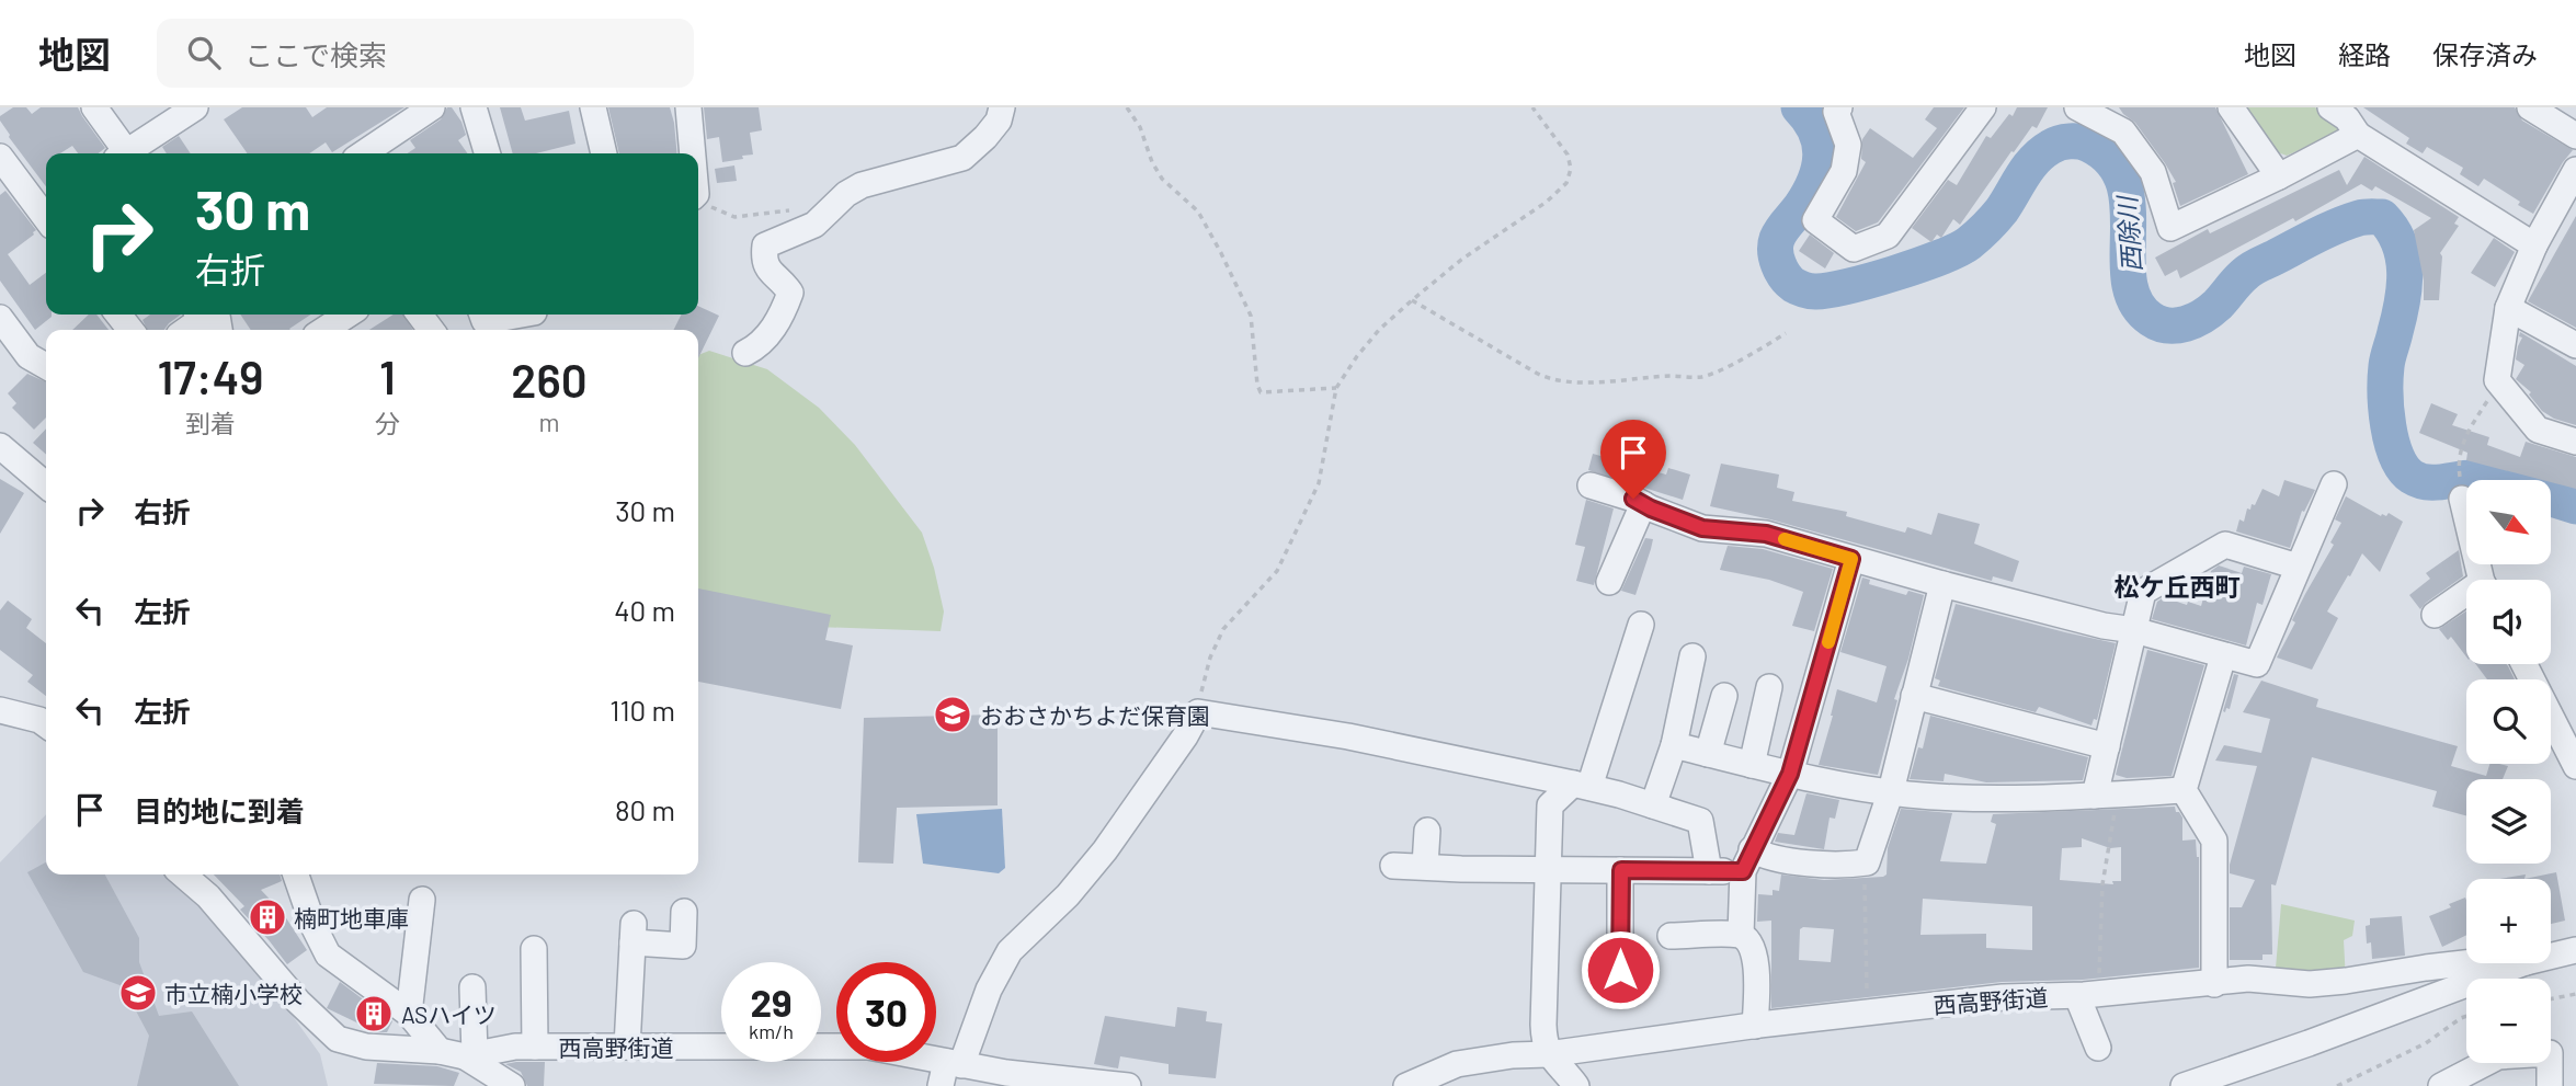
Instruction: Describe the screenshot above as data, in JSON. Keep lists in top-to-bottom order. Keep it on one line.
{"streets":{"street":["西高野街道"]},"districts":["松ケ丘西町"],"water":["西除川"],"places":{"school or university":["おおさかちよだ保育園","市立楠小学校"],"building":["楠町地車庫","ASハイツ"]},"north":"bottom right","page":{"header":"地図","search":"ここで検索","nav":["地図","経路","保存済み"],"turn":["30 m","右折"],"eta":["17:49","到着","1","分","260","m"],"list":[{"name":"右折","value":"30 m"},{"name":"左折","value":"40 m"},{"name":"左折","value":"110 m"},{"name":"目的地に到着","value":"80 m"}],"map_buttons":["+","−"],"speed":"29 km/h","limit":"30"}}
